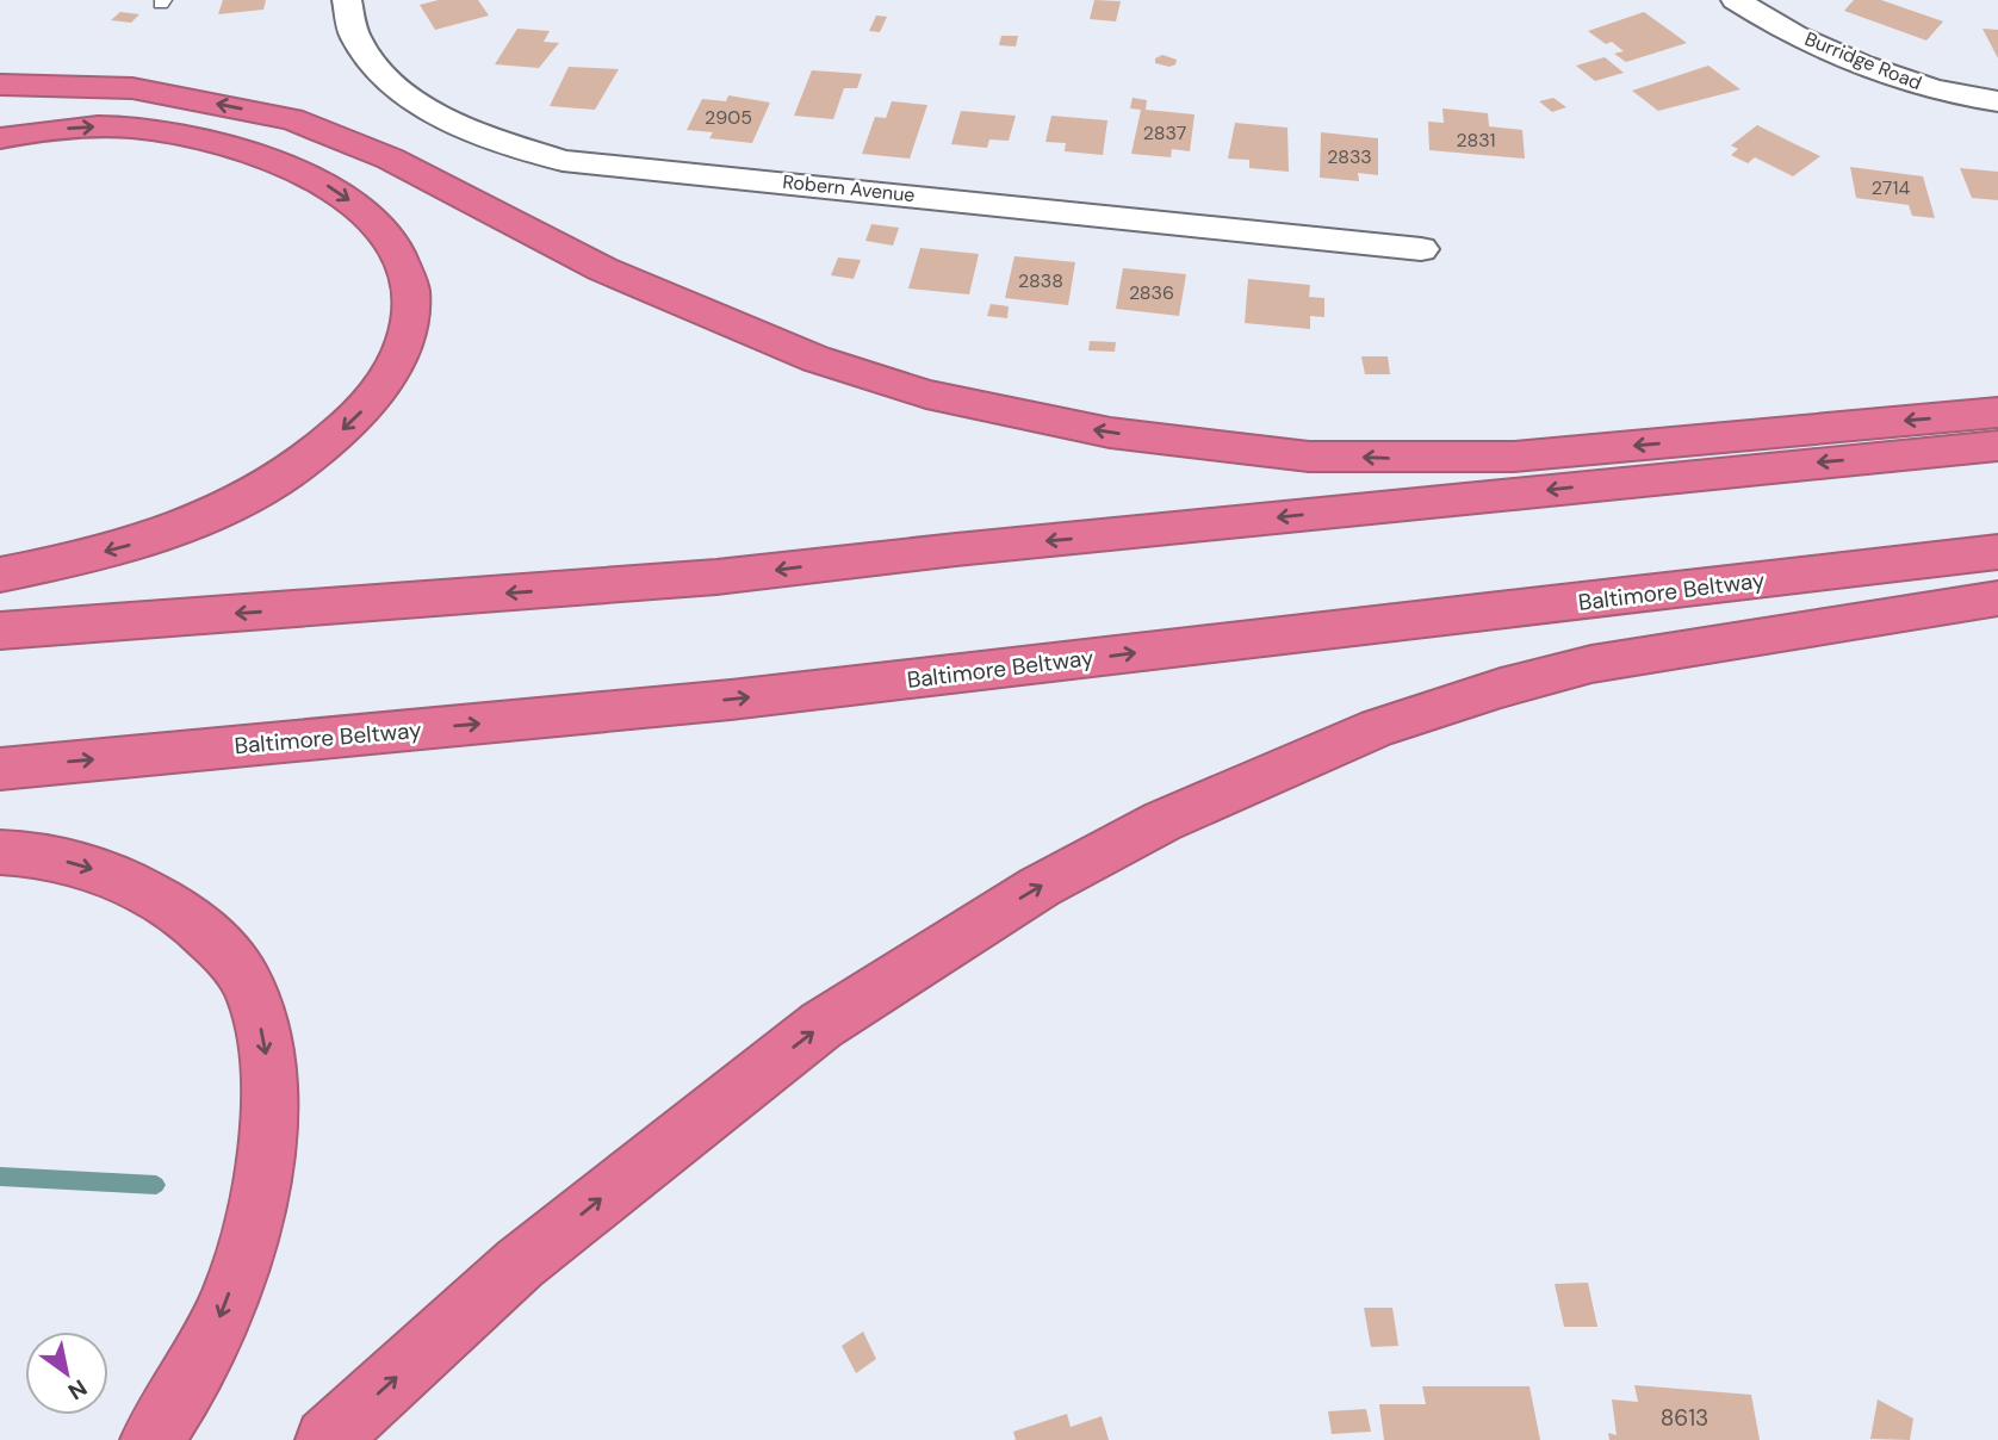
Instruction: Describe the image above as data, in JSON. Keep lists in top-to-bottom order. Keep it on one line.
{"streets":{"highway":["Baltimore Beltway"],"street":["Burridge Road","Robern Avenue"]},"house_numbers":["2905","2837","2831","2833","2714","2838","2836","8613"],"north":"bottom right"}
